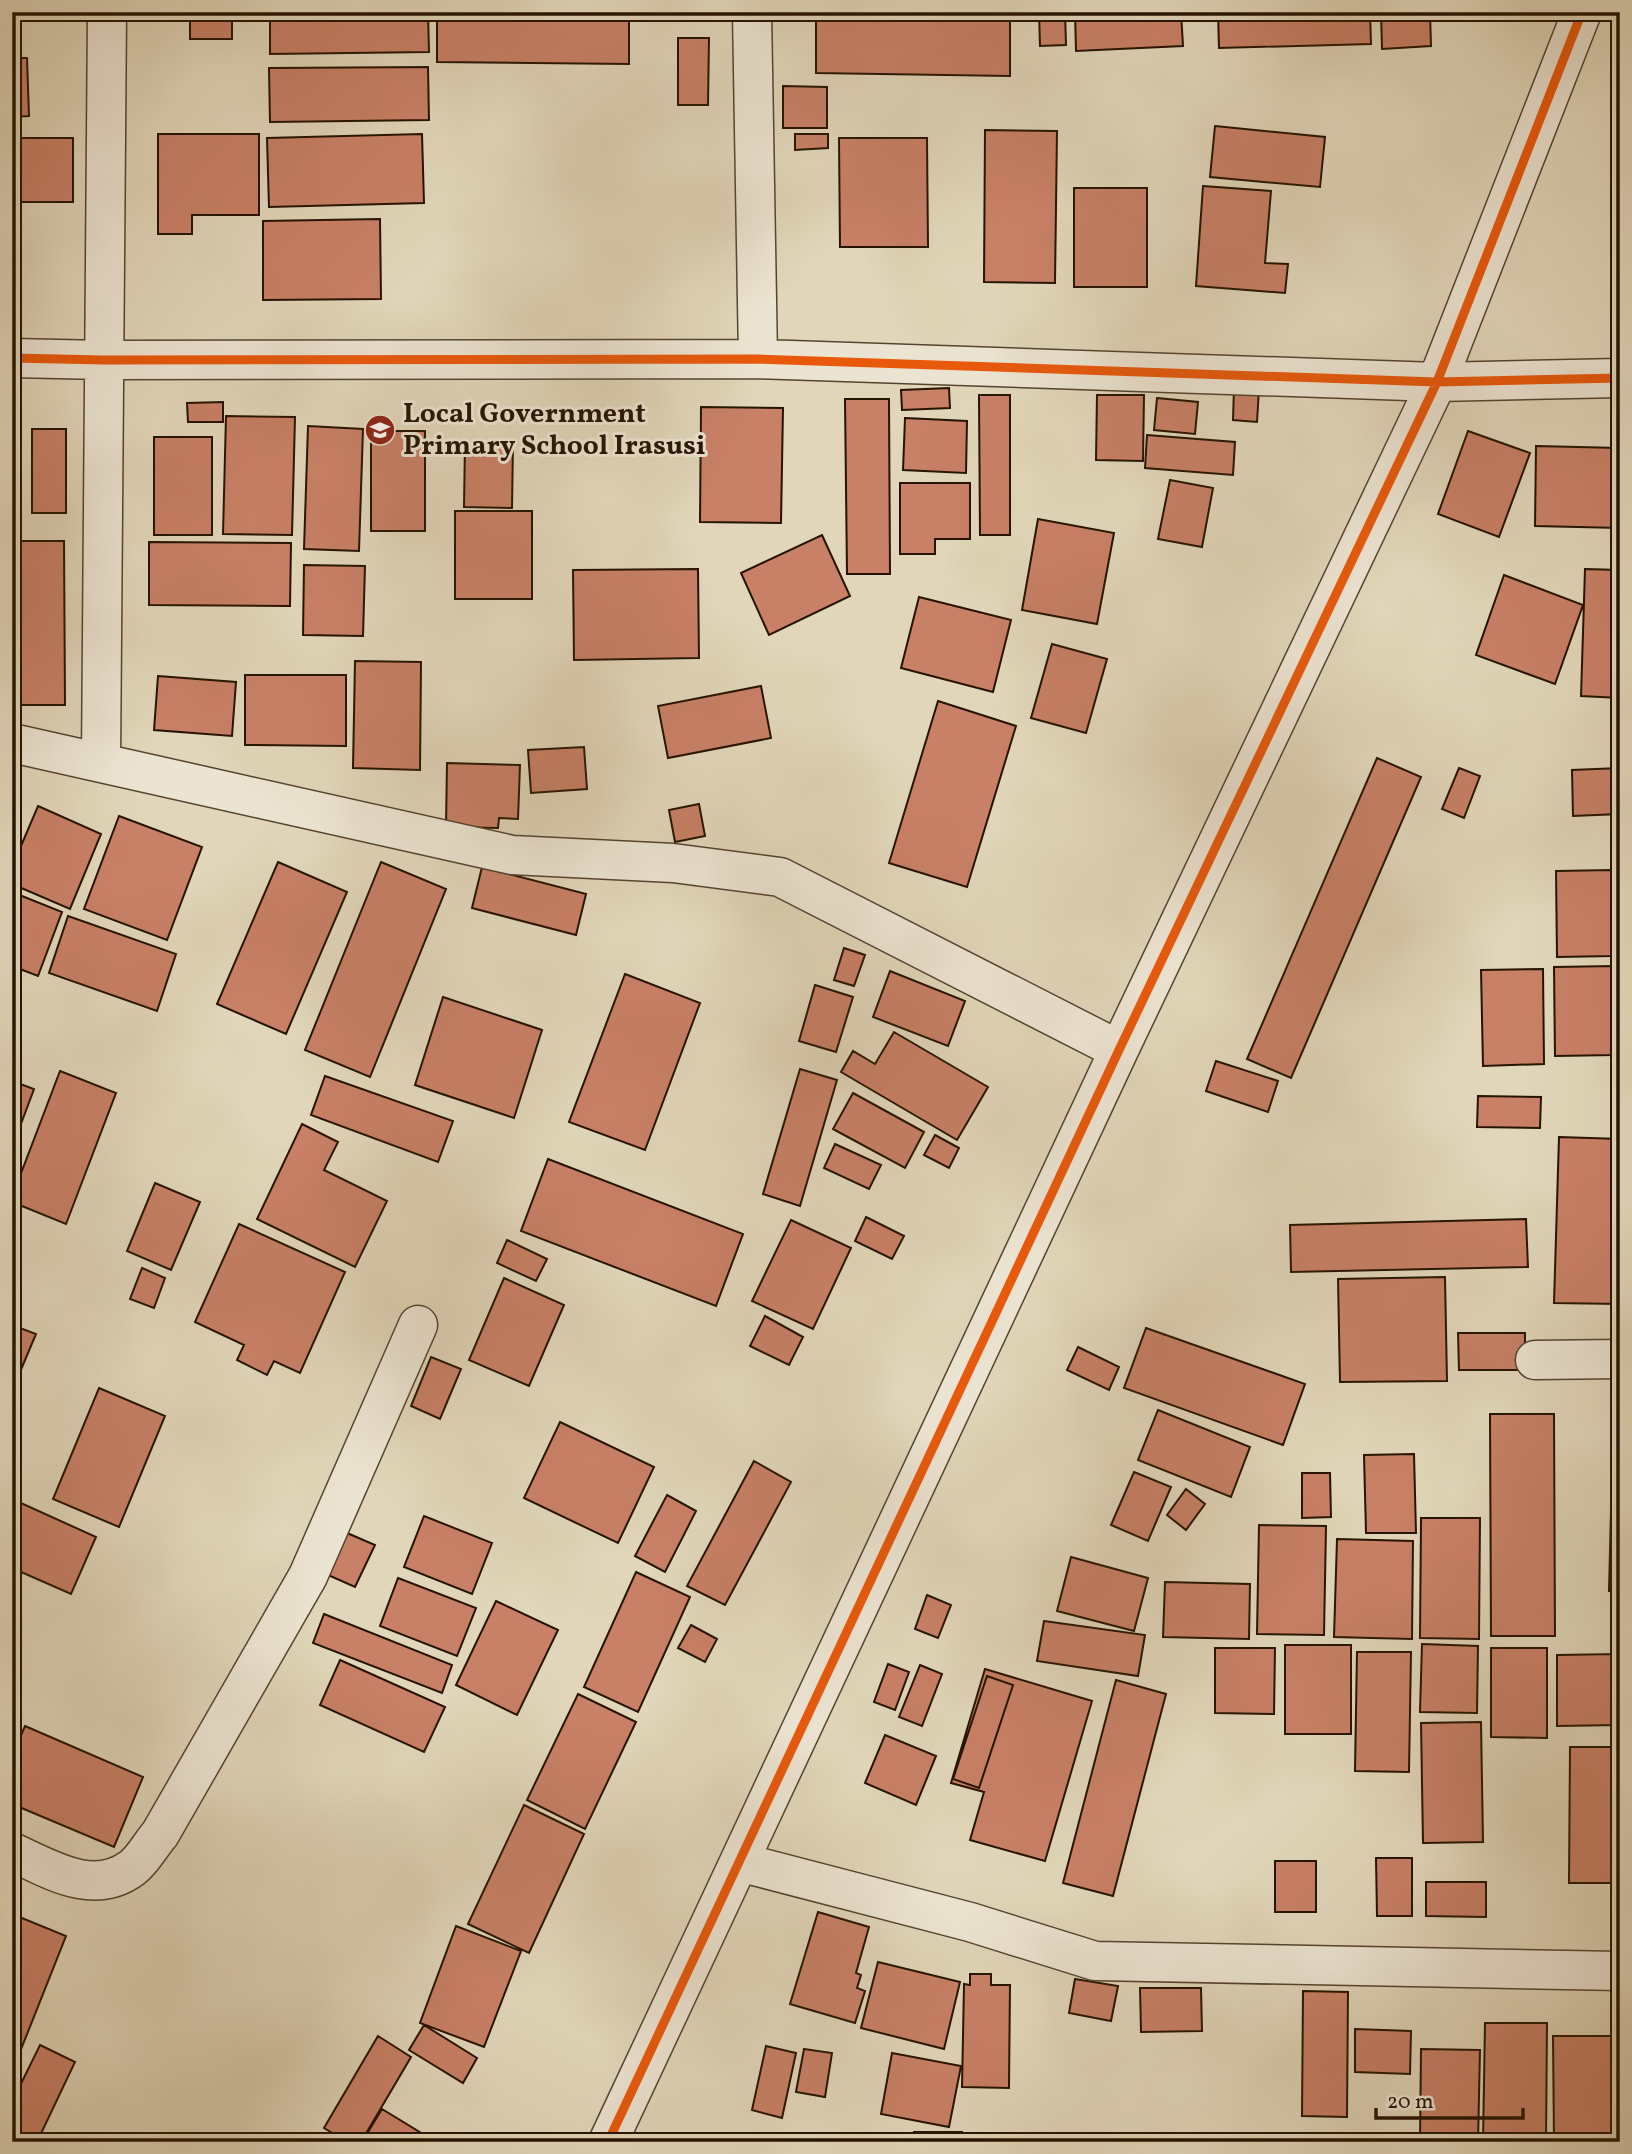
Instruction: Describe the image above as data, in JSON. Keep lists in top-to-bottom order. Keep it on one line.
{"places":{"school or university":["Local Government Primary School Irasusi"]},"scale_bar":"20 m"}
